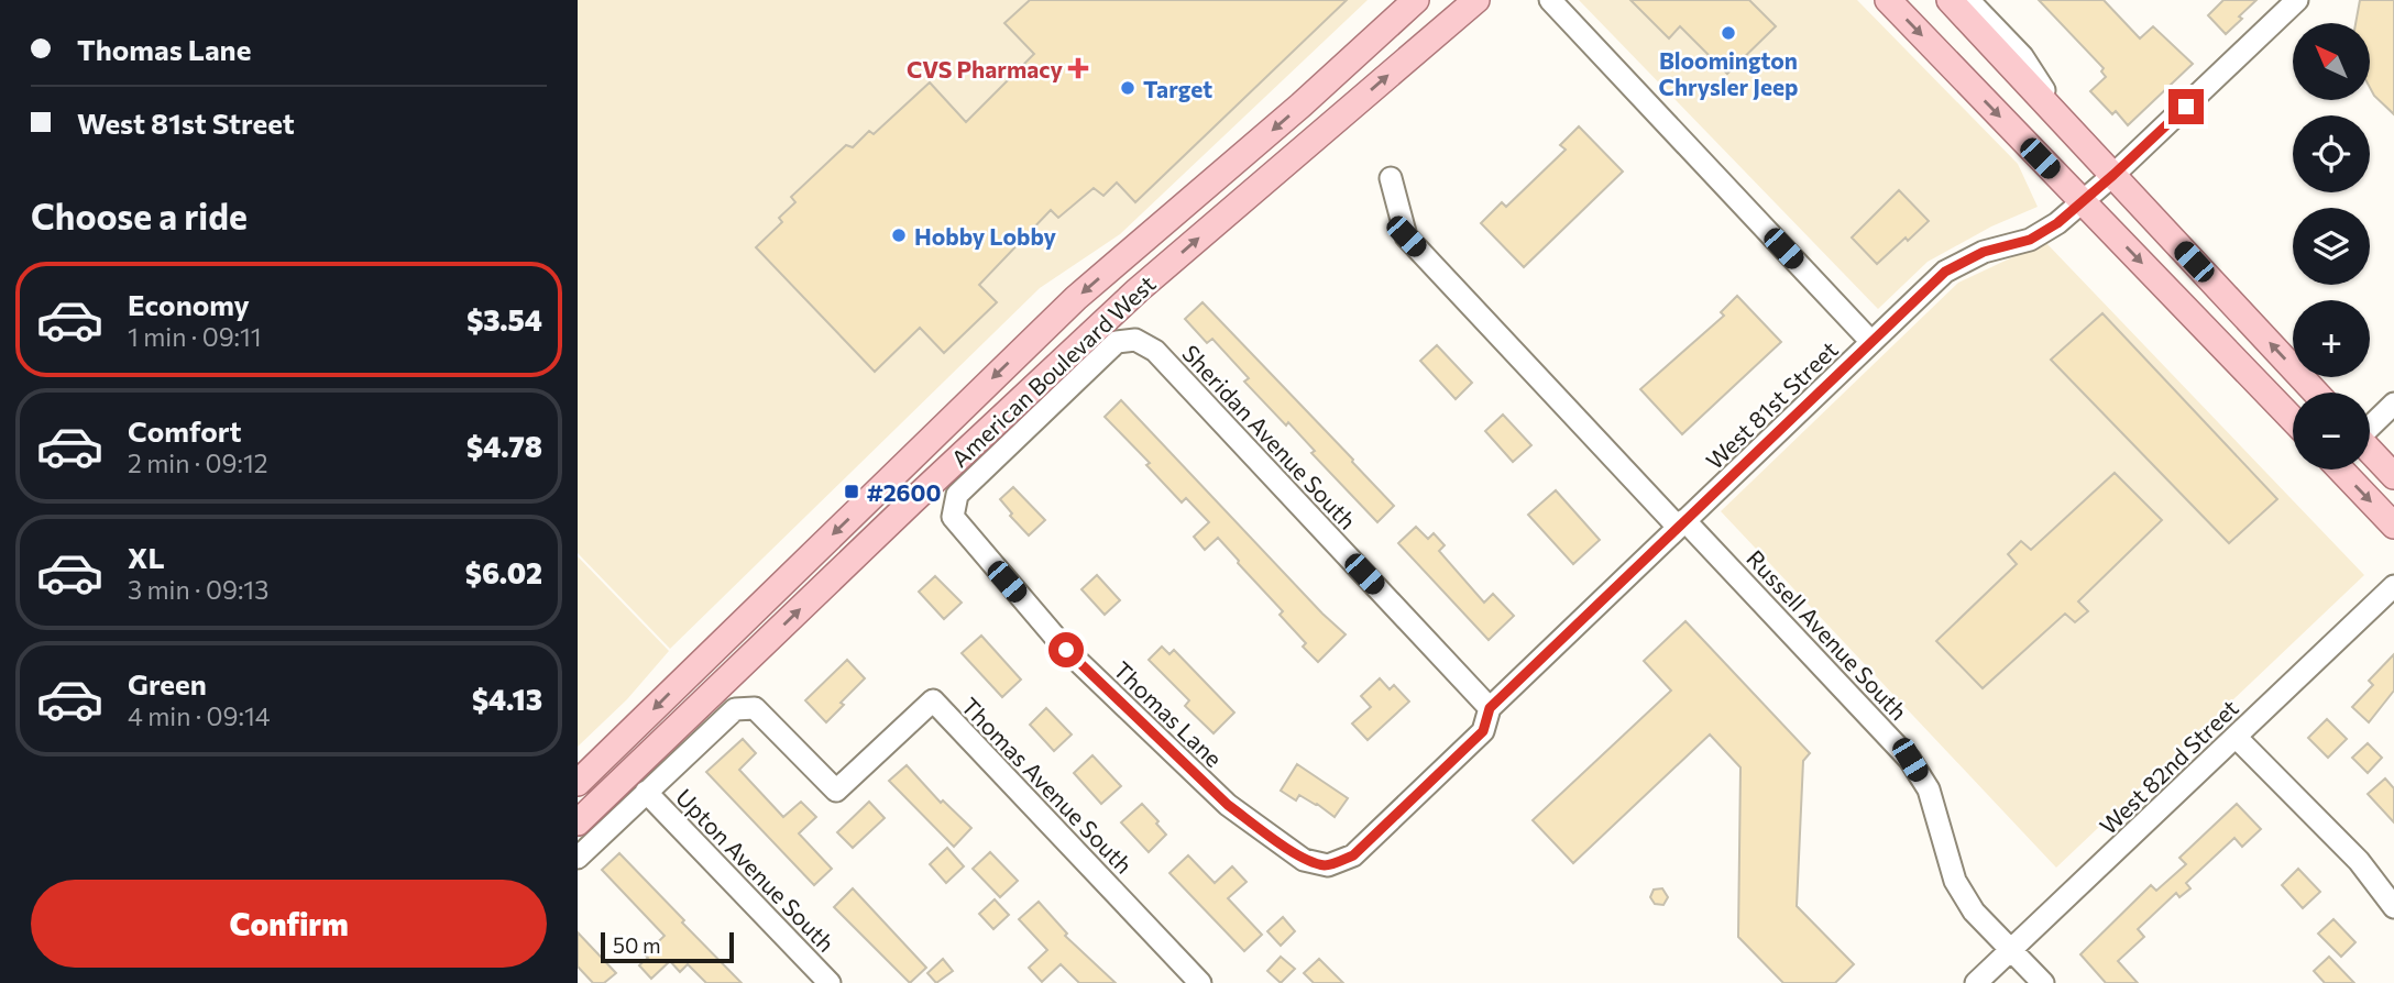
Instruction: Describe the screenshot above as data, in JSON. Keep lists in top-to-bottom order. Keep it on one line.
{"streets":{"main road":["American Boulevard West"],"street":["West 81st Street","Sheridan Avenue South","Russell Avenue South","Thomas Lane","West 82nd Street","Thomas Avenue South","Upton Avenue South"]},"crossings":[["West 81st Street","Sheridan Avenue South"],["West 81st Street","Russell Avenue South"],["West 81st Street","Thomas Lane"],["Sheridan Avenue South","Thomas Lane"],["Russell Avenue South","West 82nd Street"],["Thomas Avenue South","Upton Avenue South"]],"places":{"other":["Bloomington Chrysler Jeep","Target","Hobby Lobby"],"health":["CVS Pharmacy"],"transit":["#2600"]},"scale_bar":"50 m","north":"top left","page":{"banner":["Thomas Lane","West 81st Street"],"map_buttons":["+","−"],"heading":"Choose a ride","list":[{"name":"Economy","note":"1 min · 09:11","value":"$3.54"},{"name":"Comfort","note":"2 min · 09:12","value":"$4.78"},{"name":"XL","note":"3 min · 09:13","value":"$6.02"},{"name":"Green","note":"4 min · 09:14","value":"$4.13"}],"buttons":"Confirm","scale":"50 m"}}
